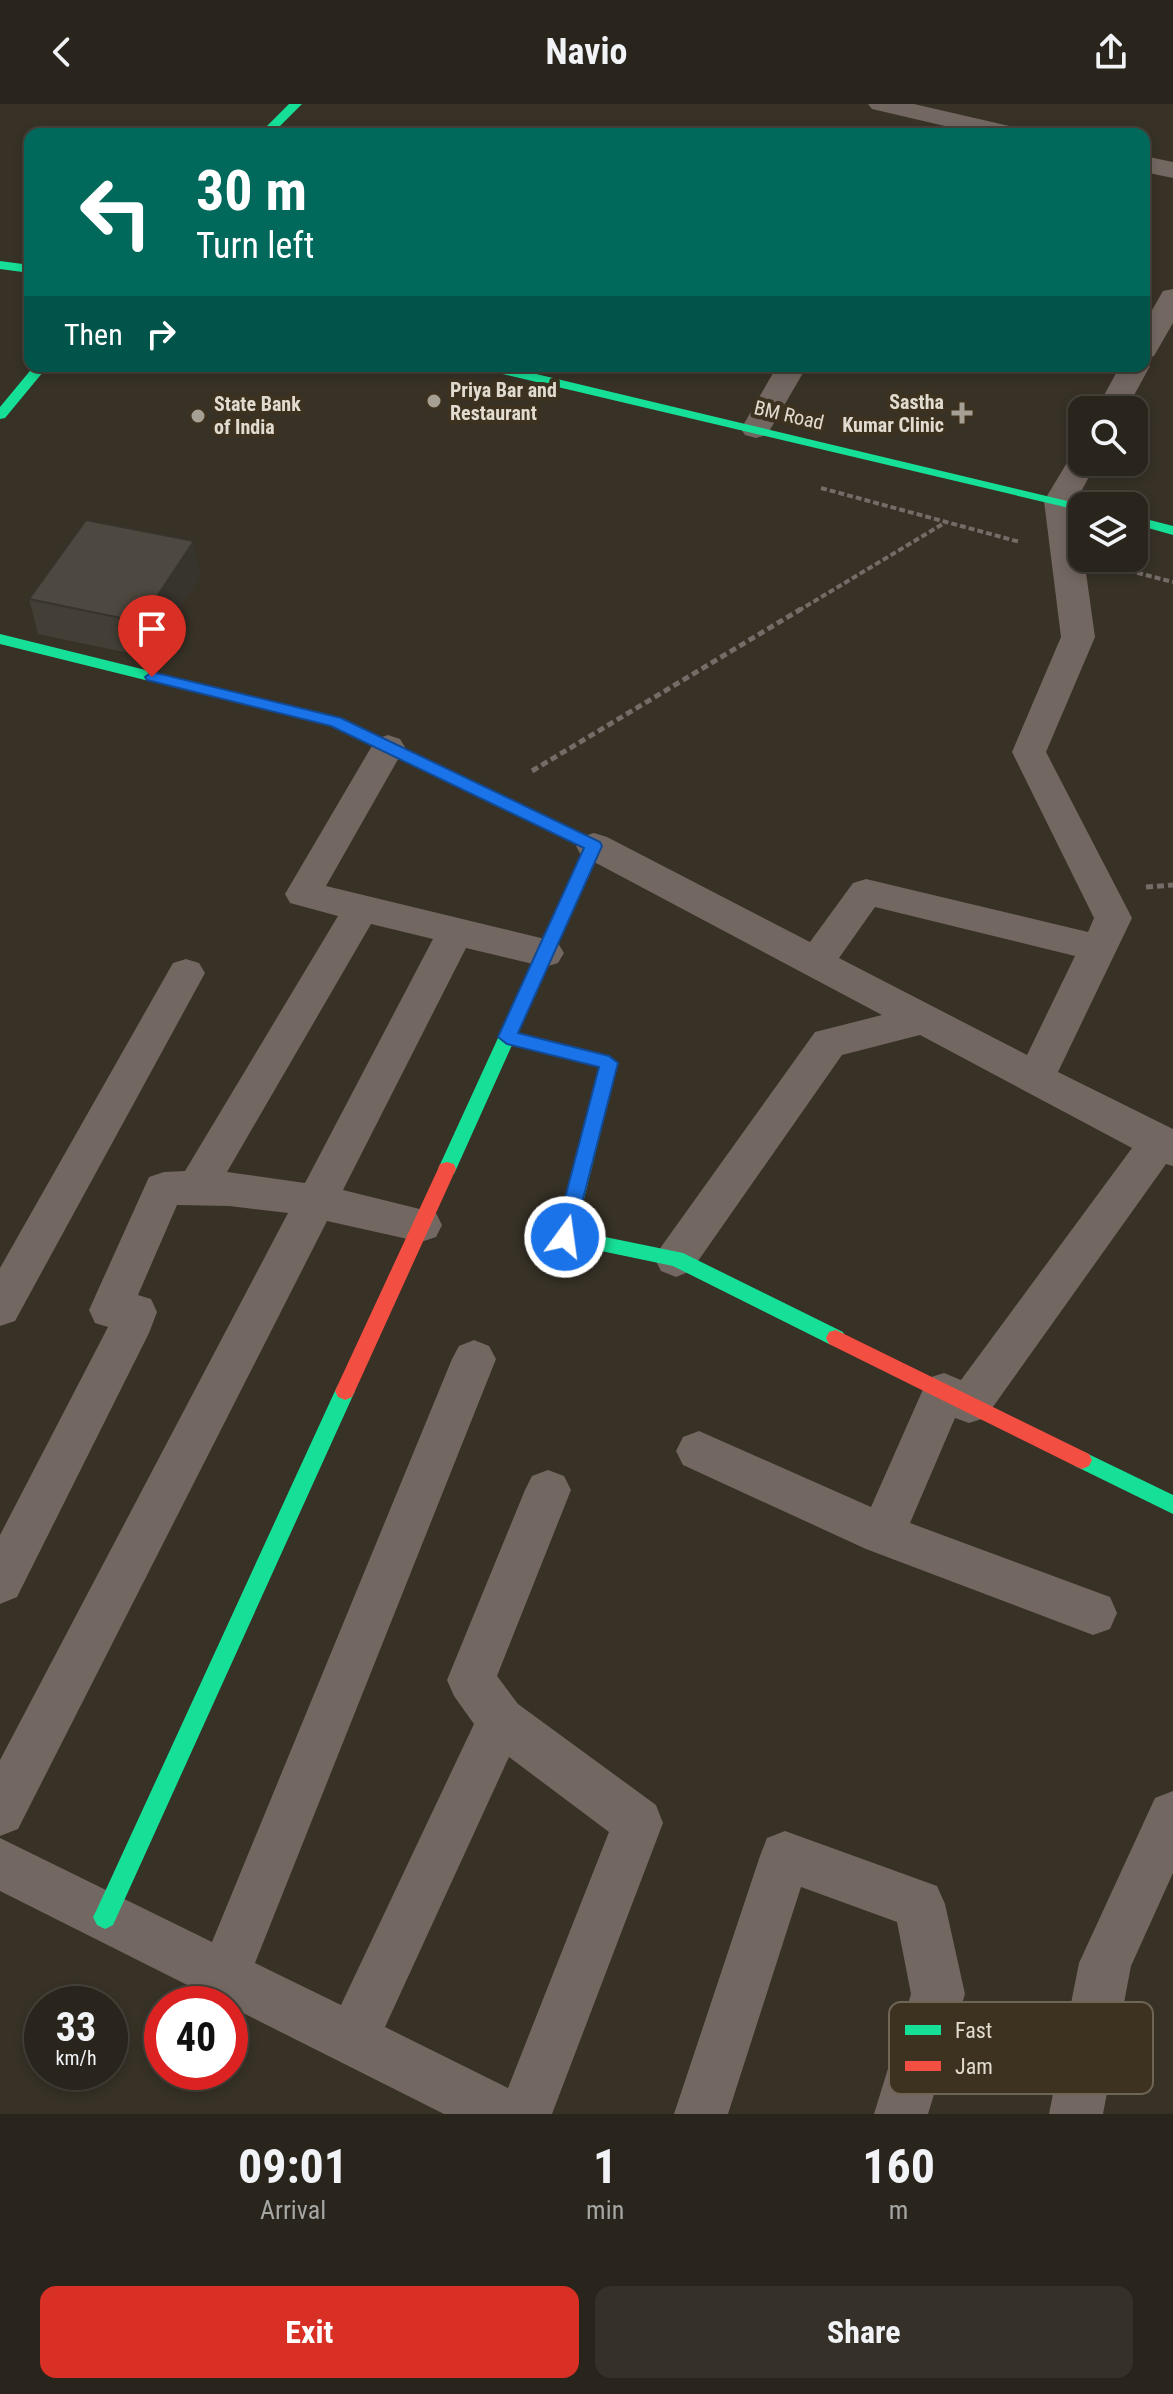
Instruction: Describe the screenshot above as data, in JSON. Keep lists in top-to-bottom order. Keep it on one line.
{"streets":{"street":["BM Road"]},"places":{"other":["Priya Bar and Restaurant","State Bank of India"],"health":["Sastha Kumar Clinic"]},"legend":["Fast","Jam"],"page":{"header":"Navio","turn":["30 m","Turn left"],"then":"Then","speed":"33 km/h","limit":"40","eta":["09:01","Arrival","1","min","160","m"],"buttons":["Exit","Share"]}}
